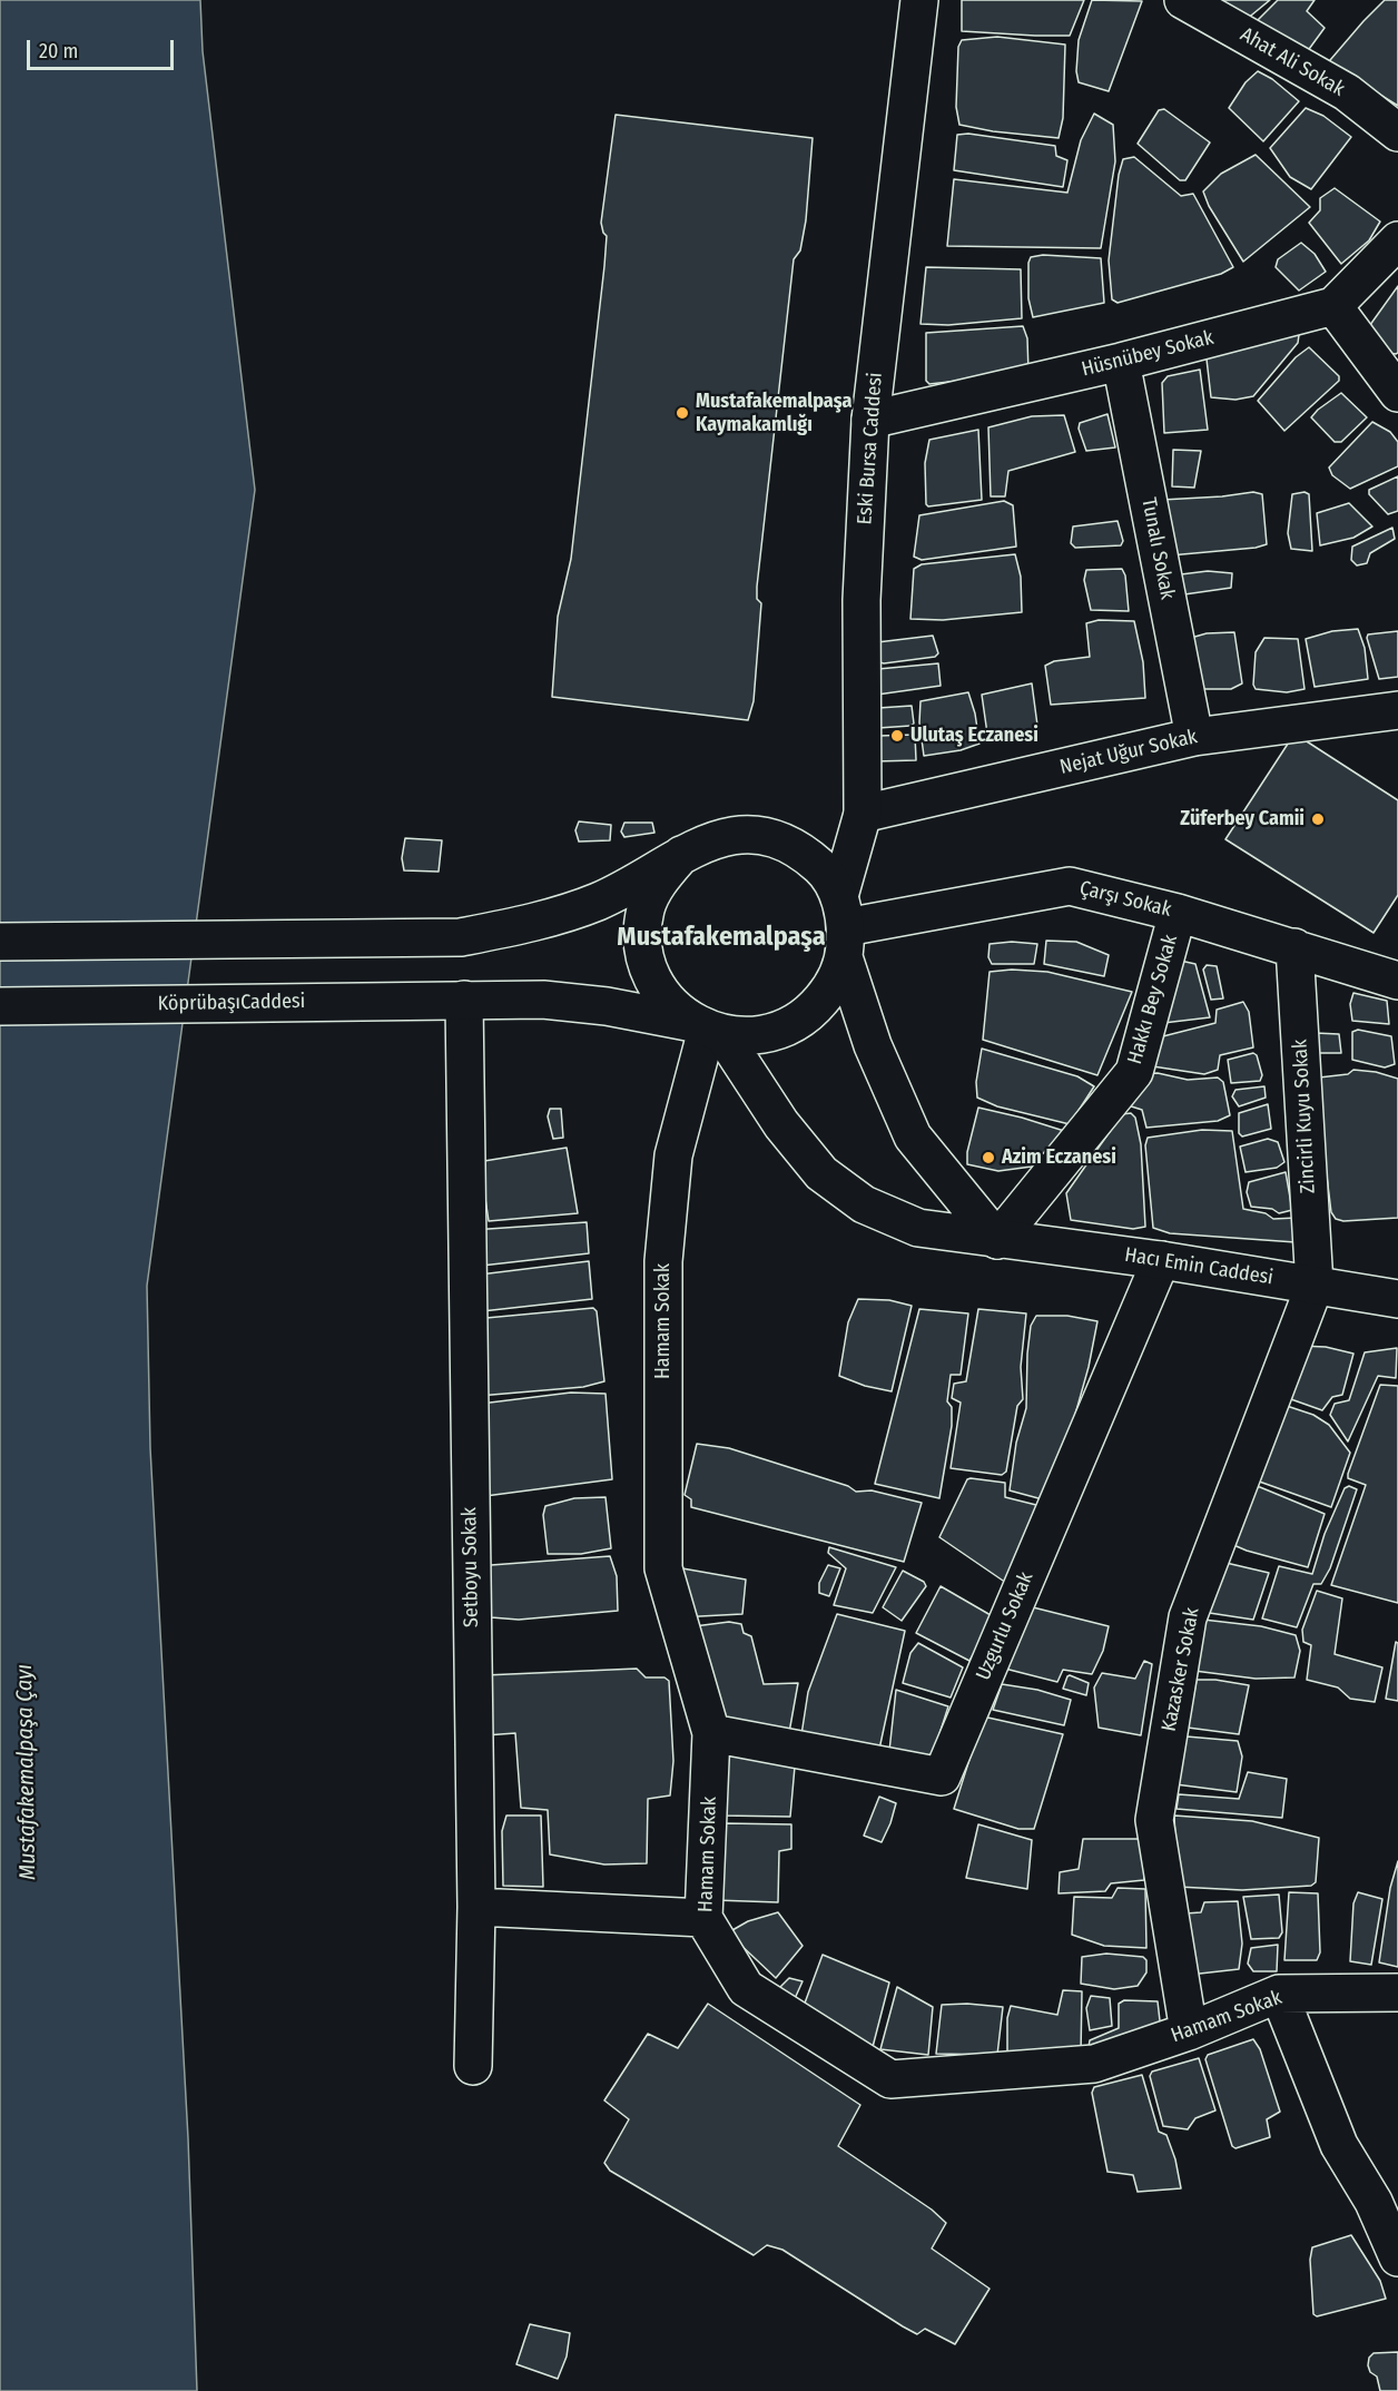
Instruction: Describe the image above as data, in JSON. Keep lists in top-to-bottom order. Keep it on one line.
{"streets":{"street":["Ahat Ali Sokak","Hüsnübey Sokak","Eski Bursa Caddesi","Tunalı Sokak","Nejat Uğur Sokak","Çarşı Sokak","Hakkı Bey Sokak","KöprübaşıCaddesi","Zincirli Kuyu Sokak","Hacı Emin Caddesi","Hamam Sokak","Setboyu Sokak","Uzgurlu Sokak","Kazasker Sokak"]},"crossings":[["Hüsnübey Sokak","Eski Bursa Caddesi"],["Hüsnübey Sokak","Tunalı Sokak"],["Eski Bursa Caddesi","Nejat Uğur Sokak"],["Eski Bursa Caddesi","Çarşı Sokak"],["Eski Bursa Caddesi","KöprübaşıCaddesi"],["Eski Bursa Caddesi","Hacı Emin Caddesi"],["Eski Bursa Caddesi","Hamam Sokak"],["Tunalı Sokak","Nejat Uğur Sokak"],["Çarşı Sokak","Hakkı Bey Sokak"],["Çarşı Sokak","KöprübaşıCaddesi"],["Çarşı Sokak","Zincirli Kuyu Sokak"],["Çarşı Sokak","Hacı Emin Caddesi"],["Çarşı Sokak","Hamam Sokak"],["Hakkı Bey Sokak","Hacı Emin Caddesi"],["KöprübaşıCaddesi","Hacı Emin Caddesi"],["KöprübaşıCaddesi","Hamam Sokak"],["KöprübaşıCaddesi","Setboyu Sokak"],["Zincirli Kuyu Sokak","Hacı Emin Caddesi"],["Zincirli Kuyu Sokak","Kazasker Sokak"],["Hacı Emin Caddesi","Hamam Sokak"],["Hacı Emin Caddesi","Uzgurlu Sokak"],["Hacı Emin Caddesi","Kazasker Sokak"],["Hamam Sokak","Uzgurlu Sokak"],["Hamam Sokak","Kazasker Sokak"]],"districts":["Mustafakemalpaşa"],"water":["Mustafakemalpaşa Çayı"],"places":["Mustafakemalpaşa Kaymakamlığı","Ulutaş Eczanesi","Züferbey Camii","Azim Eczanesi"],"scale_bar":"20 m"}
